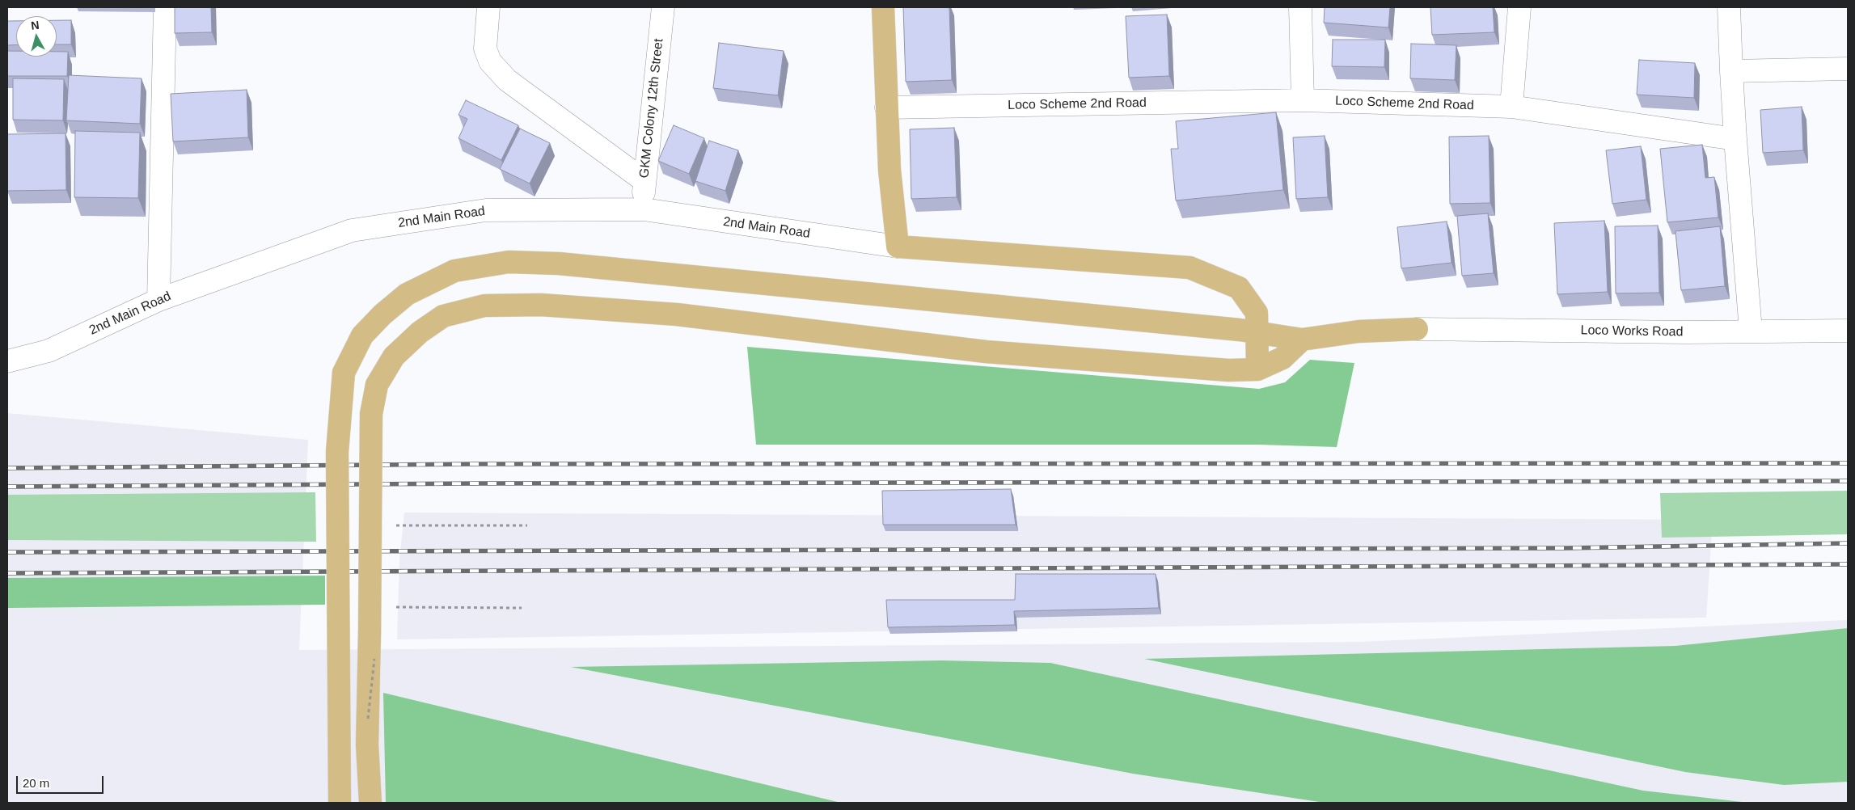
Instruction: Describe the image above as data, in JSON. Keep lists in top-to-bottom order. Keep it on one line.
{"streets":{"street":["Loco Scheme 2nd Road","GKM Colony 12th Street","2nd Main Road","Loco Works Road"]},"crossings":[["GKM Colony 12th Street","2nd Main Road"]],"scale_bar":"20 m","north":"top"}
